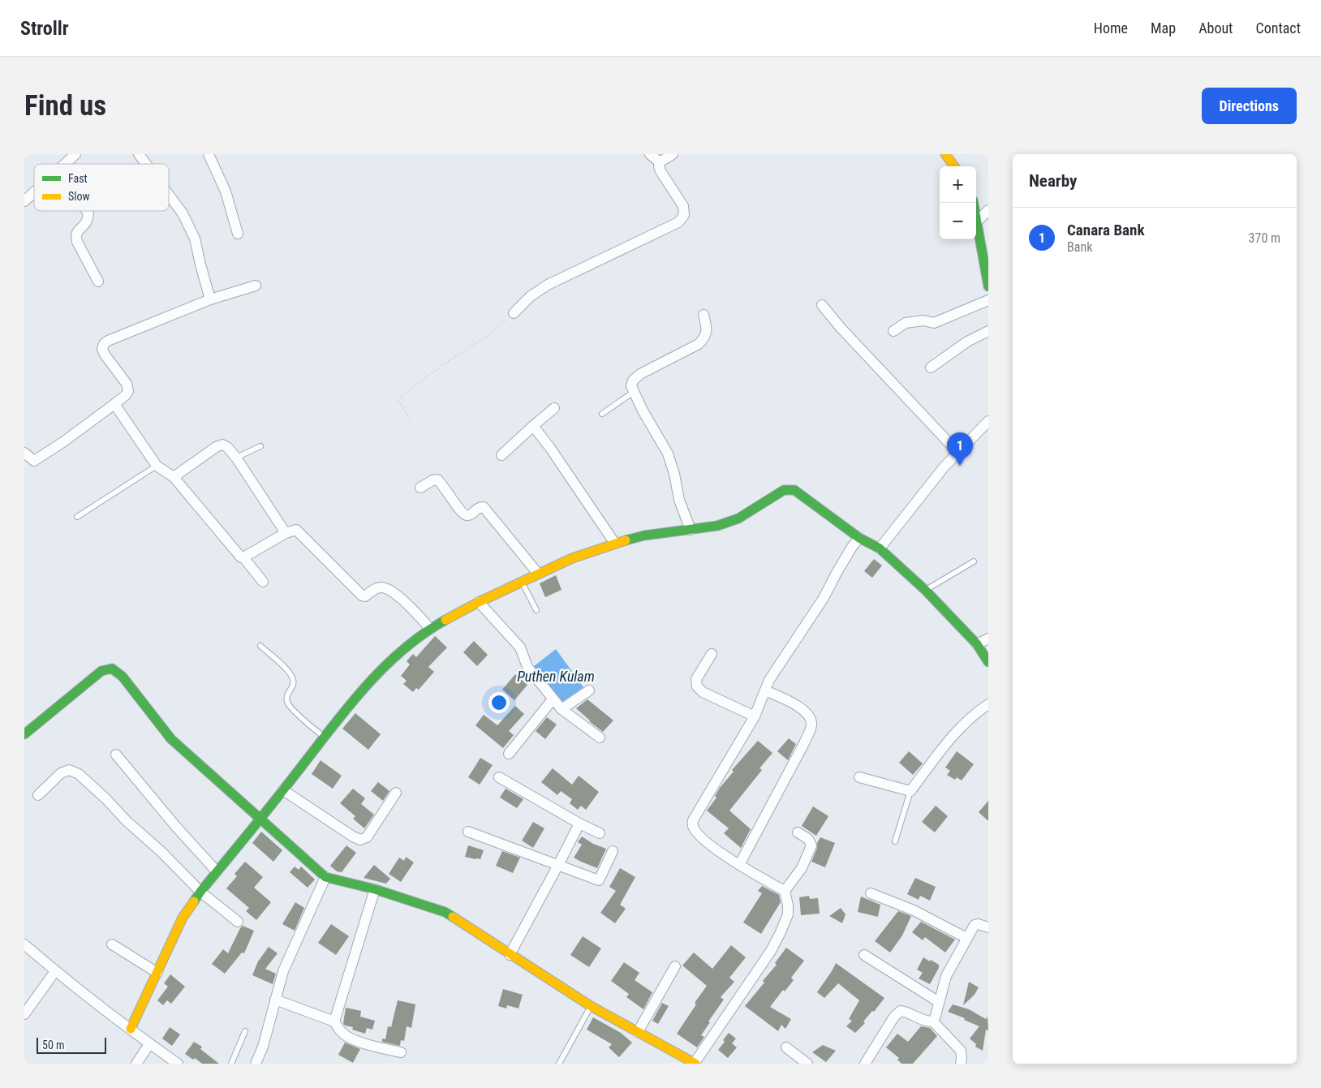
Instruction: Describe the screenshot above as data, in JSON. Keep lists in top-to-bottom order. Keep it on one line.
{"water":["Puthen Kulam"],"legend":["Fast","Slow"],"scale_bar":"50 m","page":{"header":"Strollr","nav":["Home","Map","About","Contact"],"buttons":"Directions","title":"Find us","heading":"Nearby","map_buttons":["+","−"],"list":[{"mark":"1","name":"Canara Bank","note":"Bank","value":"370 m"}],"pins":"1","scale":"50 m"}}
